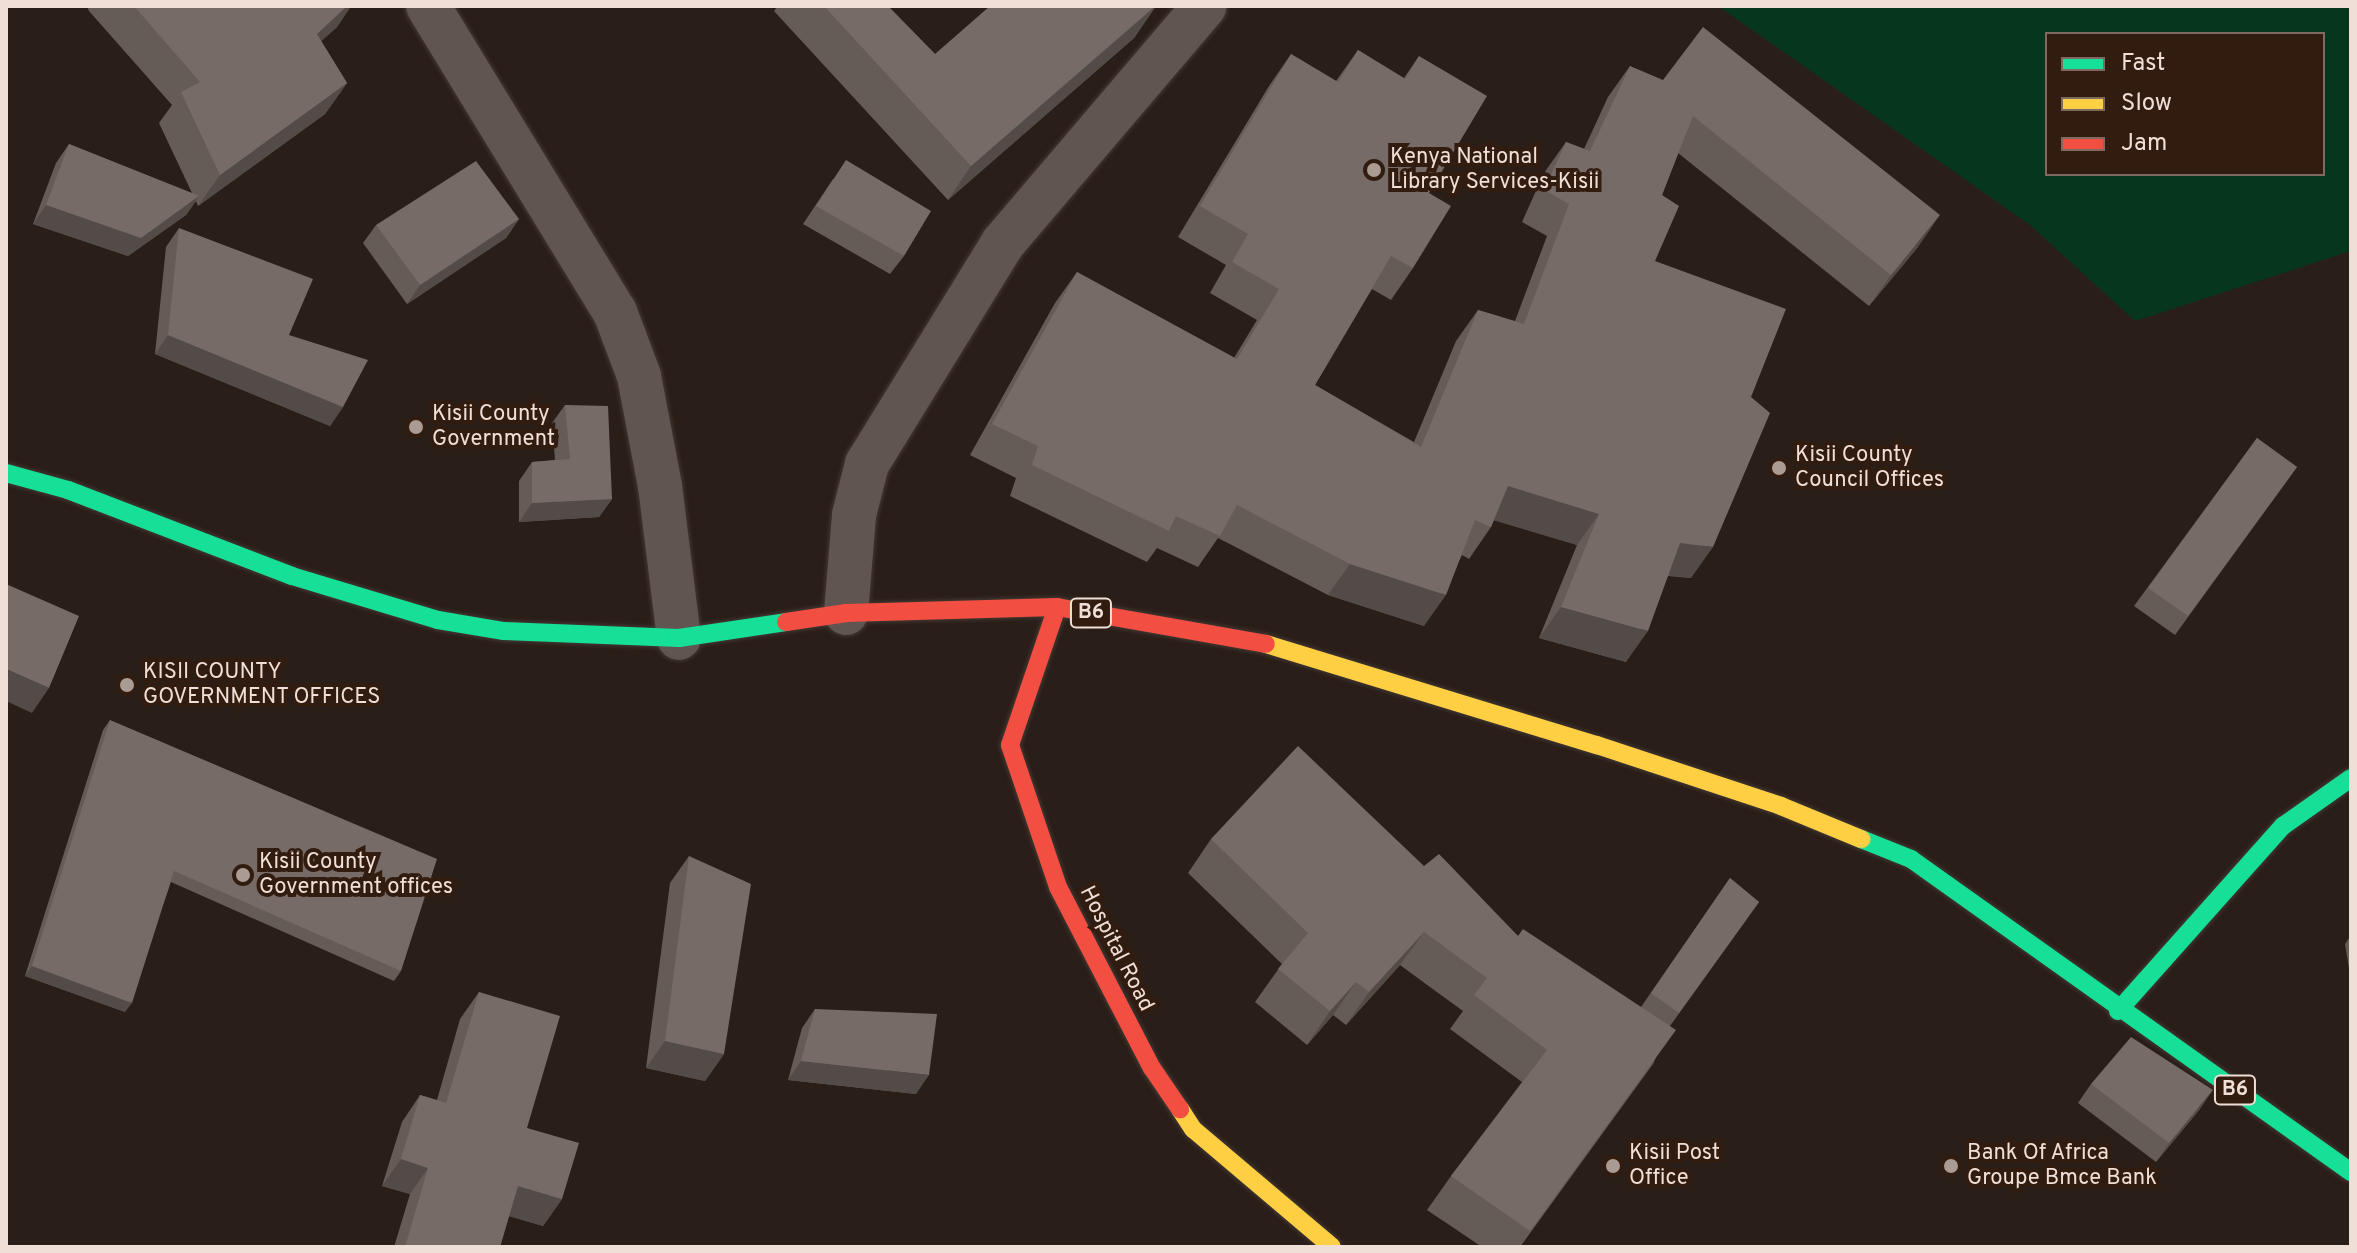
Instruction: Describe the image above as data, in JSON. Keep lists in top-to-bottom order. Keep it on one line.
{"streets":{"main road":["B6","Hospital Road"]},"crossings":[["B6","Hospital Road"]],"places":["Kenya National Library Services-Kisii","Kisii County Government","Kisii County Council Offices","KISII COUNTY GOVERNMENT OFFICES","Kisii County Government offices","Kisii Post Office","Bank Of Africa Groupe Bmce Bank"],"legend":["Fast","Slow","Jam"]}
